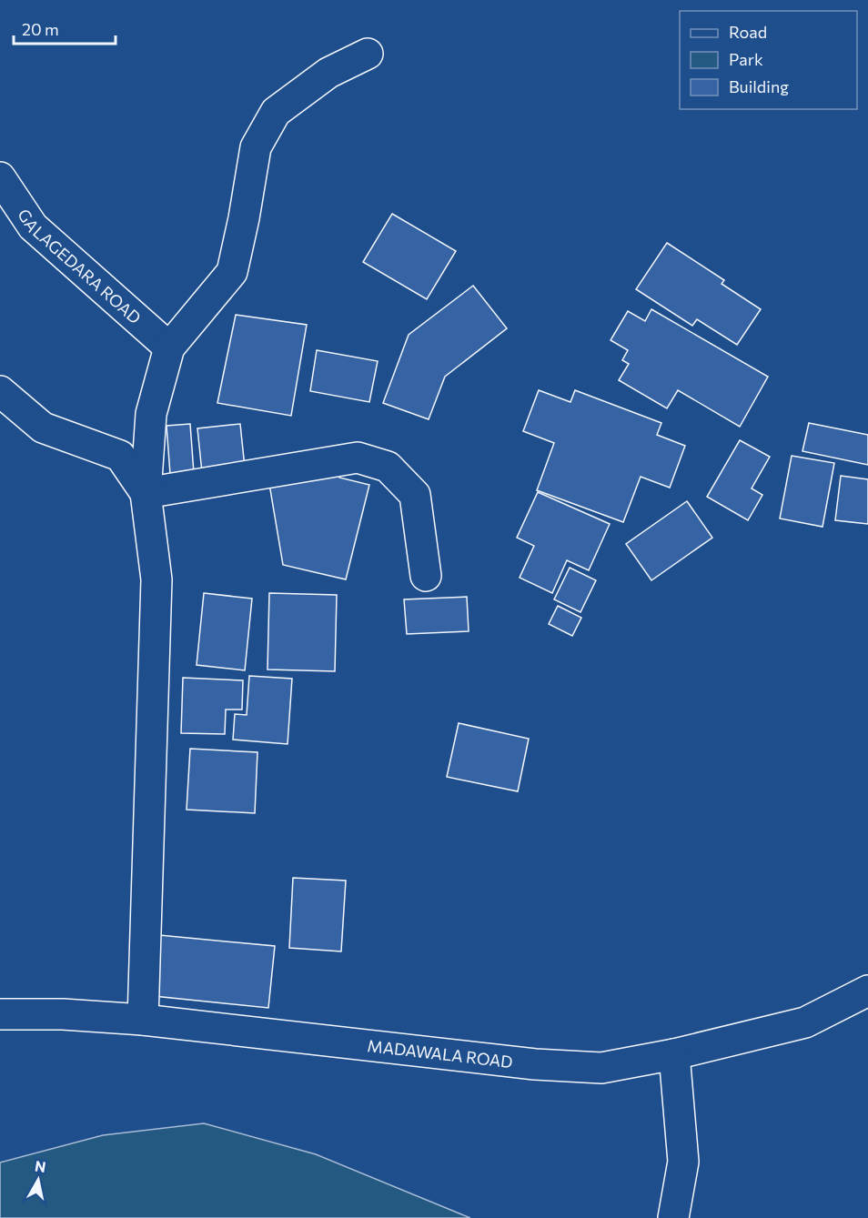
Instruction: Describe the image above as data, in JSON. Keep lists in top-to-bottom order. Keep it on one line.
{"streets":{"street":["GALAGEDARA ROAD","MADAWALA ROAD"]},"legend":["Road","Park","Building"],"scale_bar":"20 m","north":"top"}
